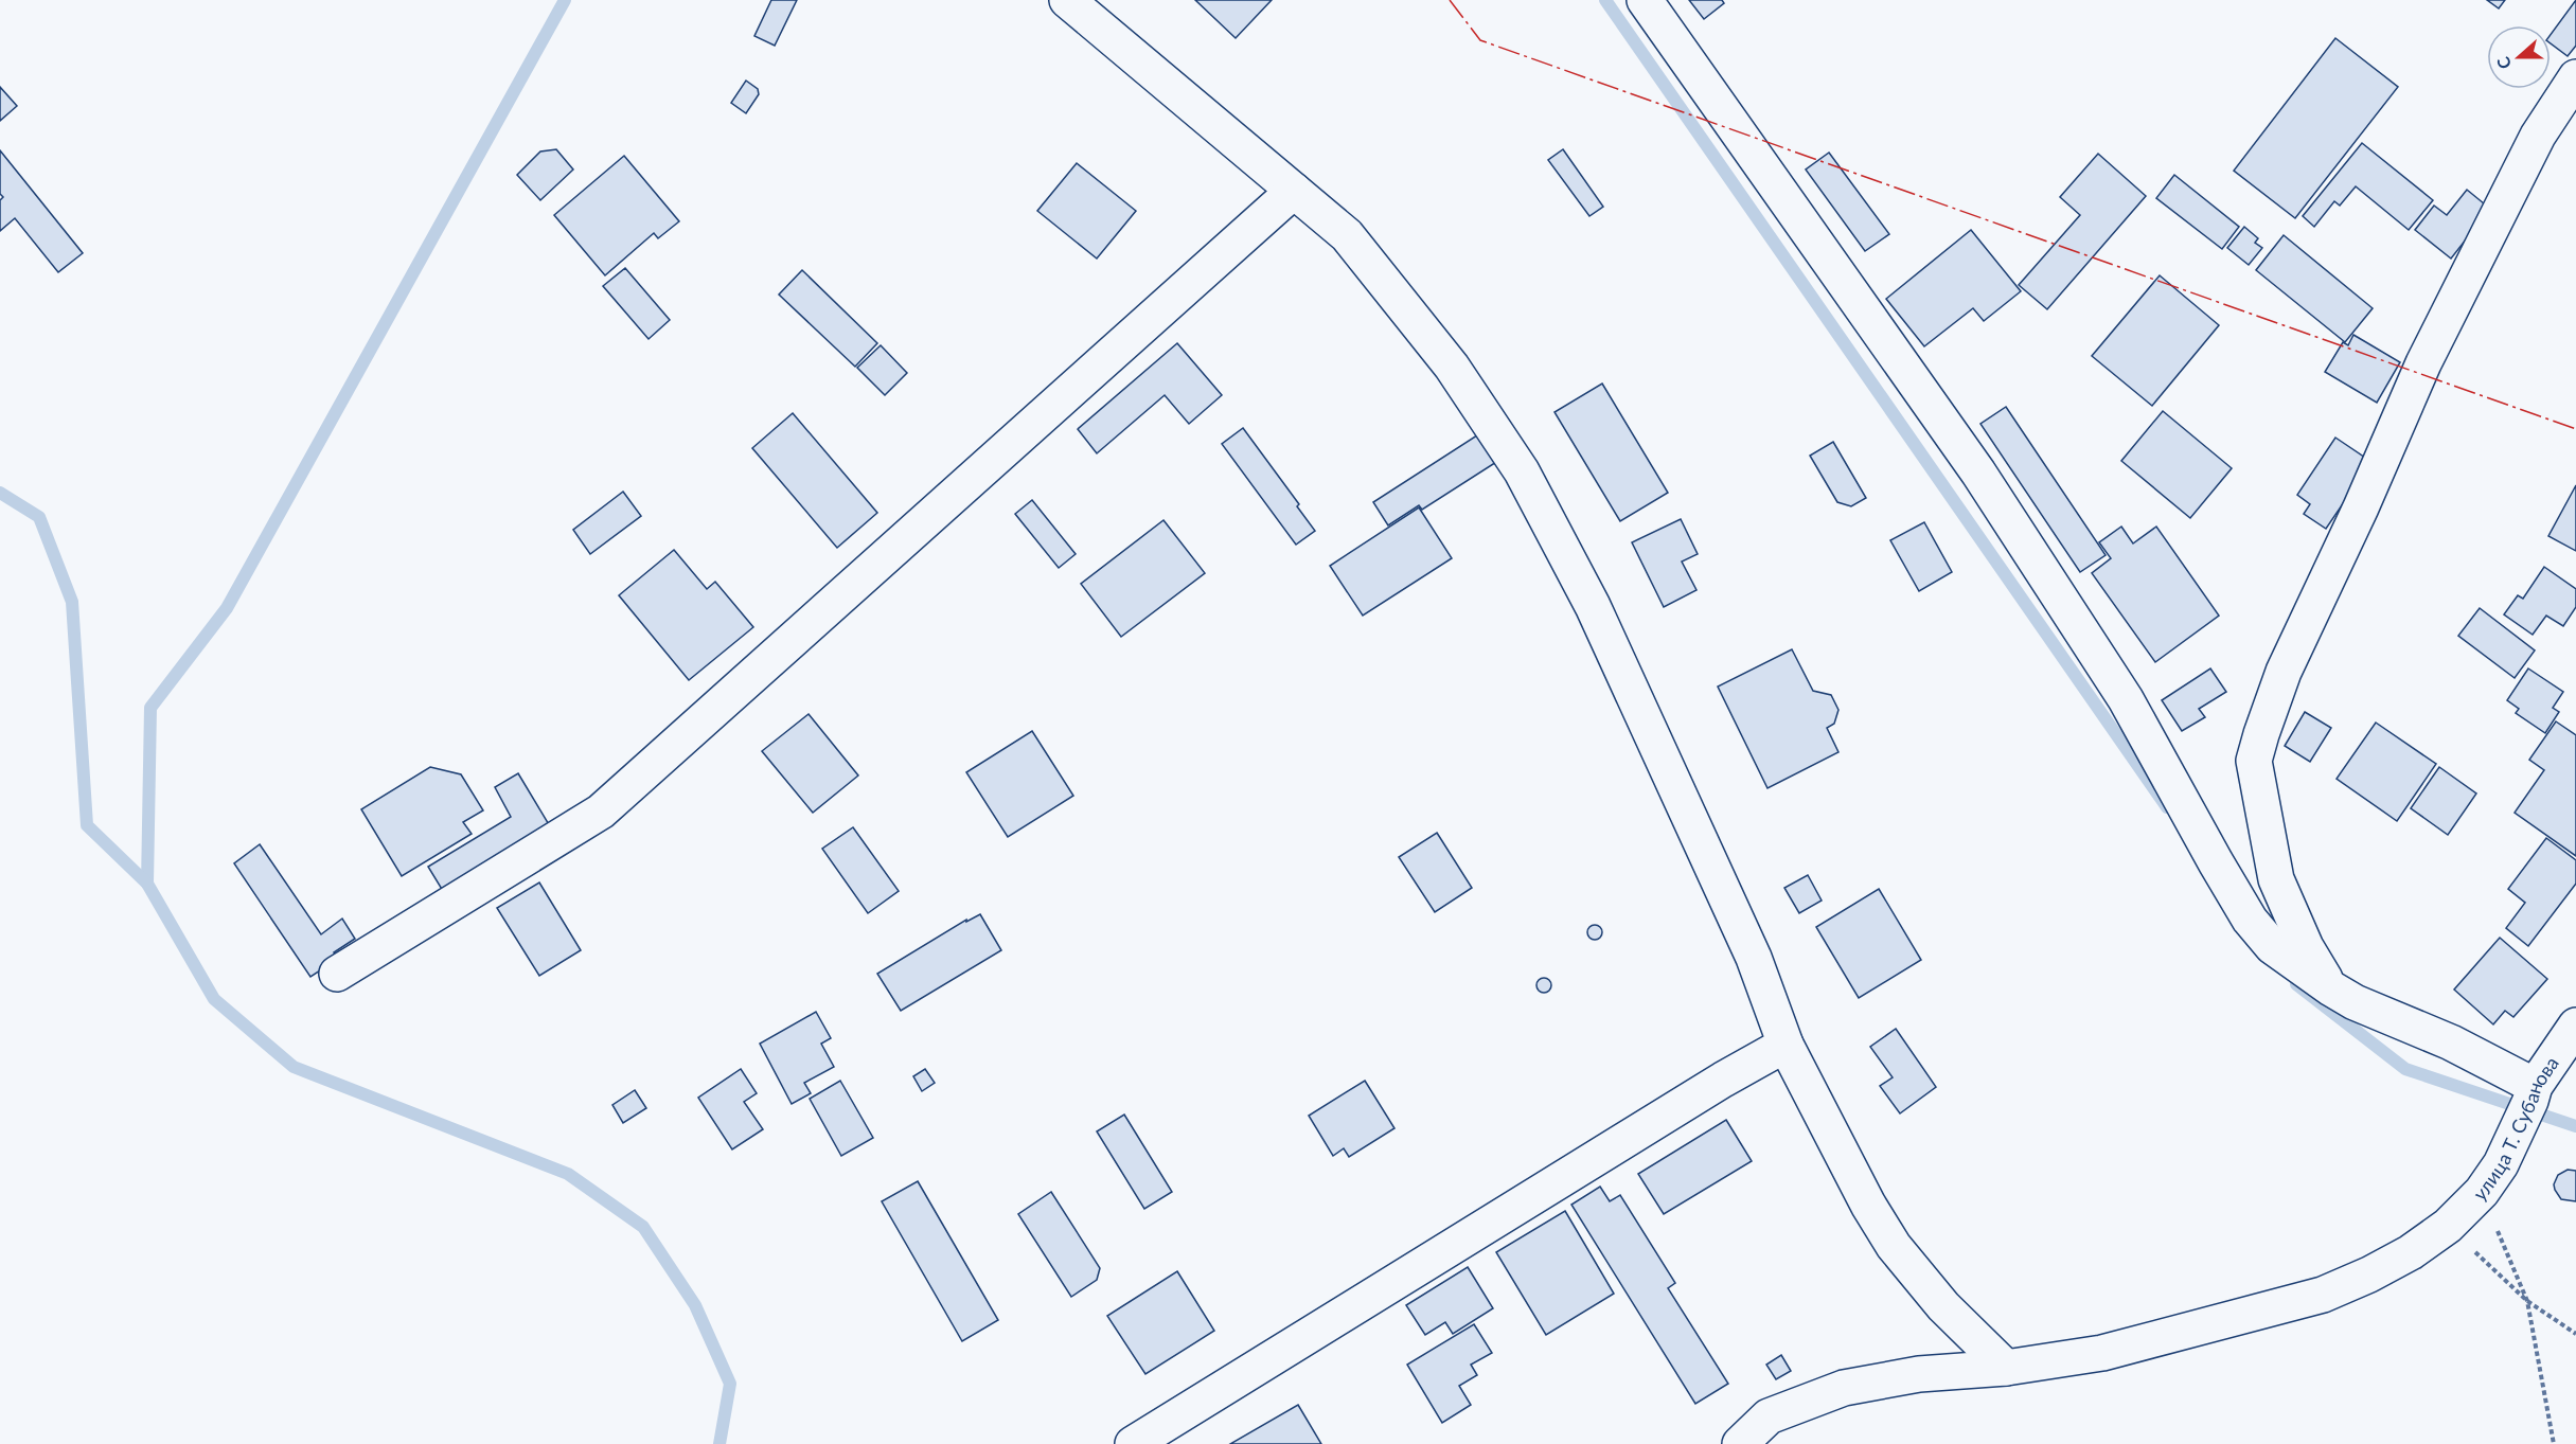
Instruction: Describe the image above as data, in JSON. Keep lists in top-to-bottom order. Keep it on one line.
{"streets":{"street":["улица Т. Субанова"]},"north":"left"}
